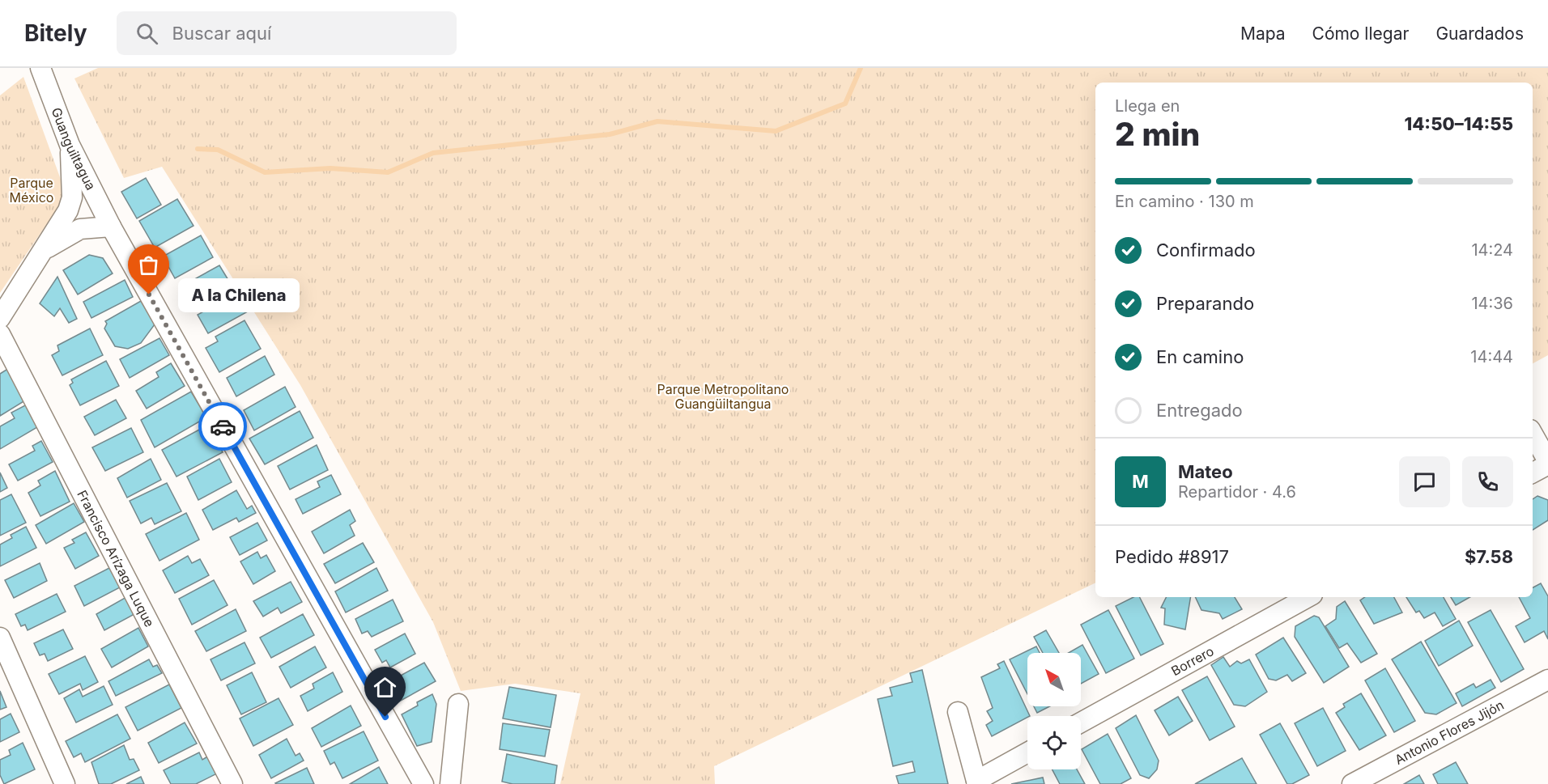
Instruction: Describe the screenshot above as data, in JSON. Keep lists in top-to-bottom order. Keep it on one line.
{"streets":{"street":["Guanguiltagua","Francisco Arízaga Luque","Borrero","Antonio Flores Jijón"]},"parks":["Parque México","Parque Metropolitano Guangüiltangua"],"places":["A la Chilena"],"north":"top left","page":{"header":"Bitely","search":"Buscar aquí","nav":["Mapa","Cómo llegar","Guardados"],"heading":["2 min","Llega en","14:50–14:55"],"panel":["Mateo","Repartidor · 4.6","Pedido #8917","$7.58"],"bar":"En camino · 130 m","list":[["Confirmado","14:24"],["Preparando","14:36"],["En camino","14:44"],"Entregado"],"bubble":"A la Chilena","round":"M"}}
